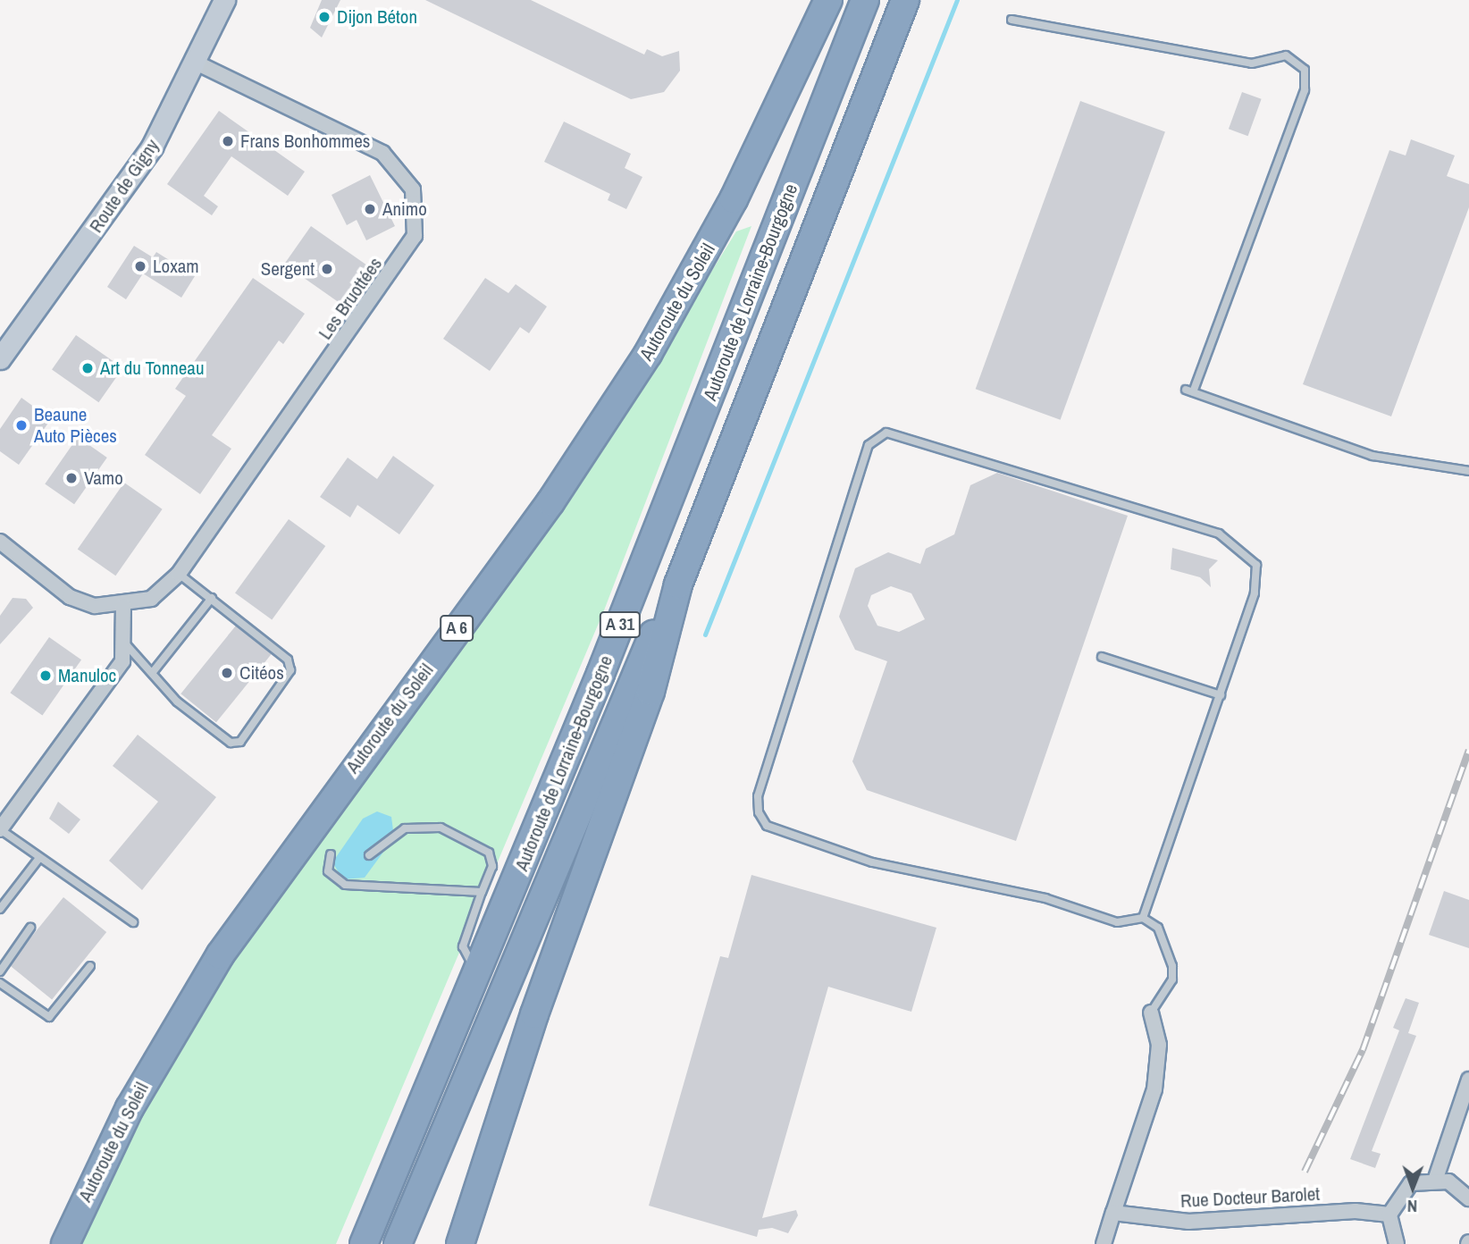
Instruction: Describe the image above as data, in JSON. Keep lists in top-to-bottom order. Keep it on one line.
{"streets":{"highway":["Autoroute de Lorraine-Bourgogne","Autoroute du Soleil","A 31","A 6"],"street":["Route de Gigny","Les Bruottées","Rue Docteur Barolet"]},"crossings":[["Route de Gigny","Les Bruottées"]],"places":["Dijon Béton","Frans Bonhommes","Animo","Loxam","Sergent","Art du Tonneau","Beaune Auto Pièces","Vamo","Citéos","Manuloc"],"north":"bottom"}
